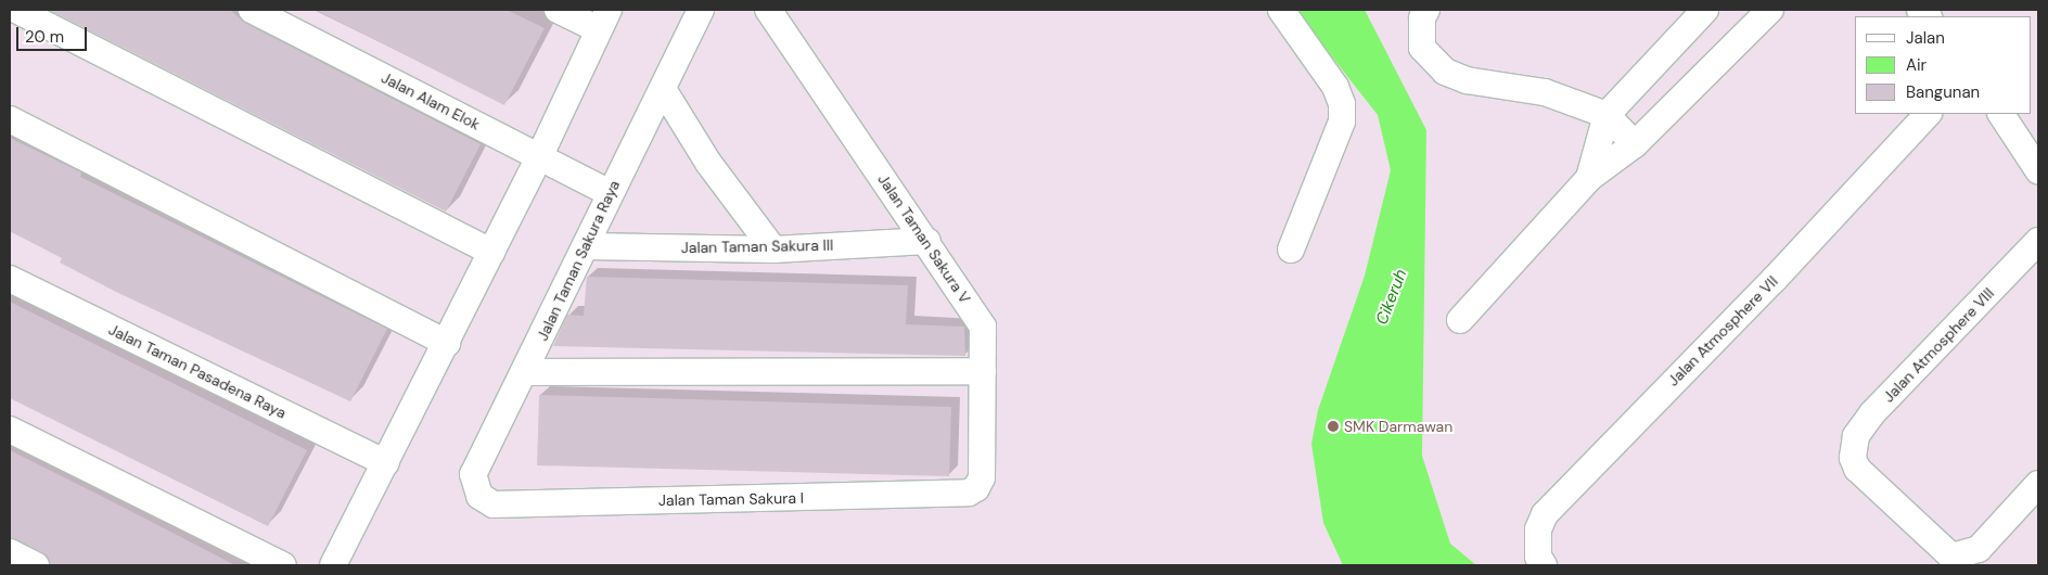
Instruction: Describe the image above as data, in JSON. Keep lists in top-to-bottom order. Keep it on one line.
{"streets":{"street":["Jalan Alam Elok","Jalan Taman Sakura V","Jalan Taman Sakura III","Jalan Taman Sakura Raya","Jalan Atmosphere VII","Jalan Atmosphere VIII","Jalan Taman Pasadena Raya","Jalan Taman Sakura I"]},"crossings":[["Jalan Alam Elok","Jalan Taman Sakura Raya"],["Jalan Taman Sakura V","Jalan Taman Sakura III"],["Jalan Taman Sakura V","Jalan Taman Sakura I"],["Jalan Taman Sakura III","Jalan Taman Sakura Raya"],["Jalan Taman Sakura Raya","Jalan Taman Sakura I"]],"water":["Cikeruh"],"places":["SMK Darmawan"],"legend":["Jalan","Air","Bangunan"],"scale_bar":"20 m"}
